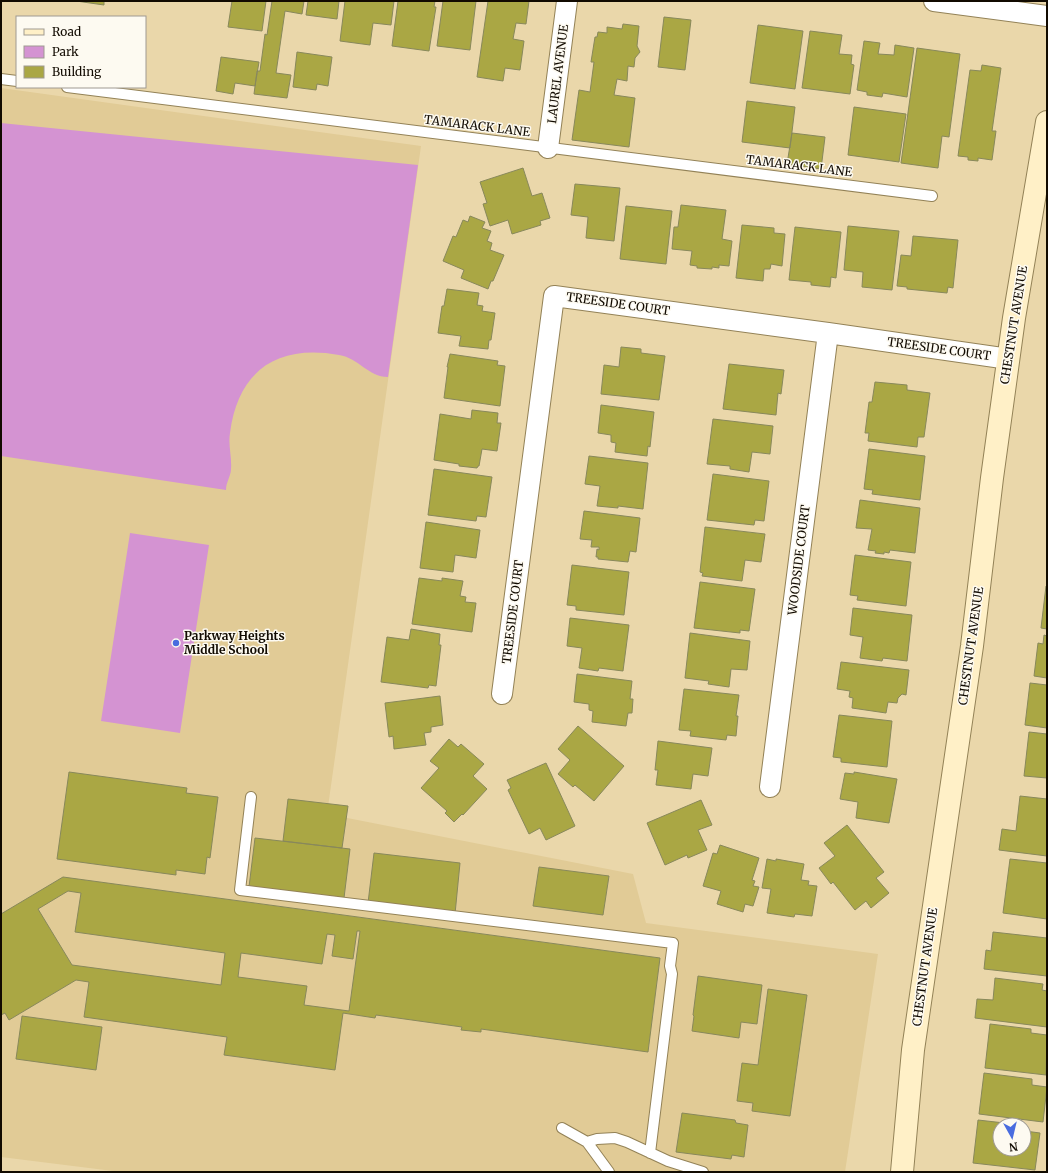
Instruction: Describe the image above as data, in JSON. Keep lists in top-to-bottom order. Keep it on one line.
{"streets":{"main road":["CHESTNUT AVENUE"],"street":["LAUREL AVENUE","TREESIDE COURT","WOODSIDE COURT"],"lane":["TAMARACK LANE"]},"crossings":[["LAUREL AVENUE","TAMARACK LANE"],["TREESIDE COURT","CHESTNUT AVENUE"],["TREESIDE COURT","WOODSIDE COURT"]],"places":["Parkway Heights Middle School"],"legend":["Road","Park","Building"],"north":"bottom"}
